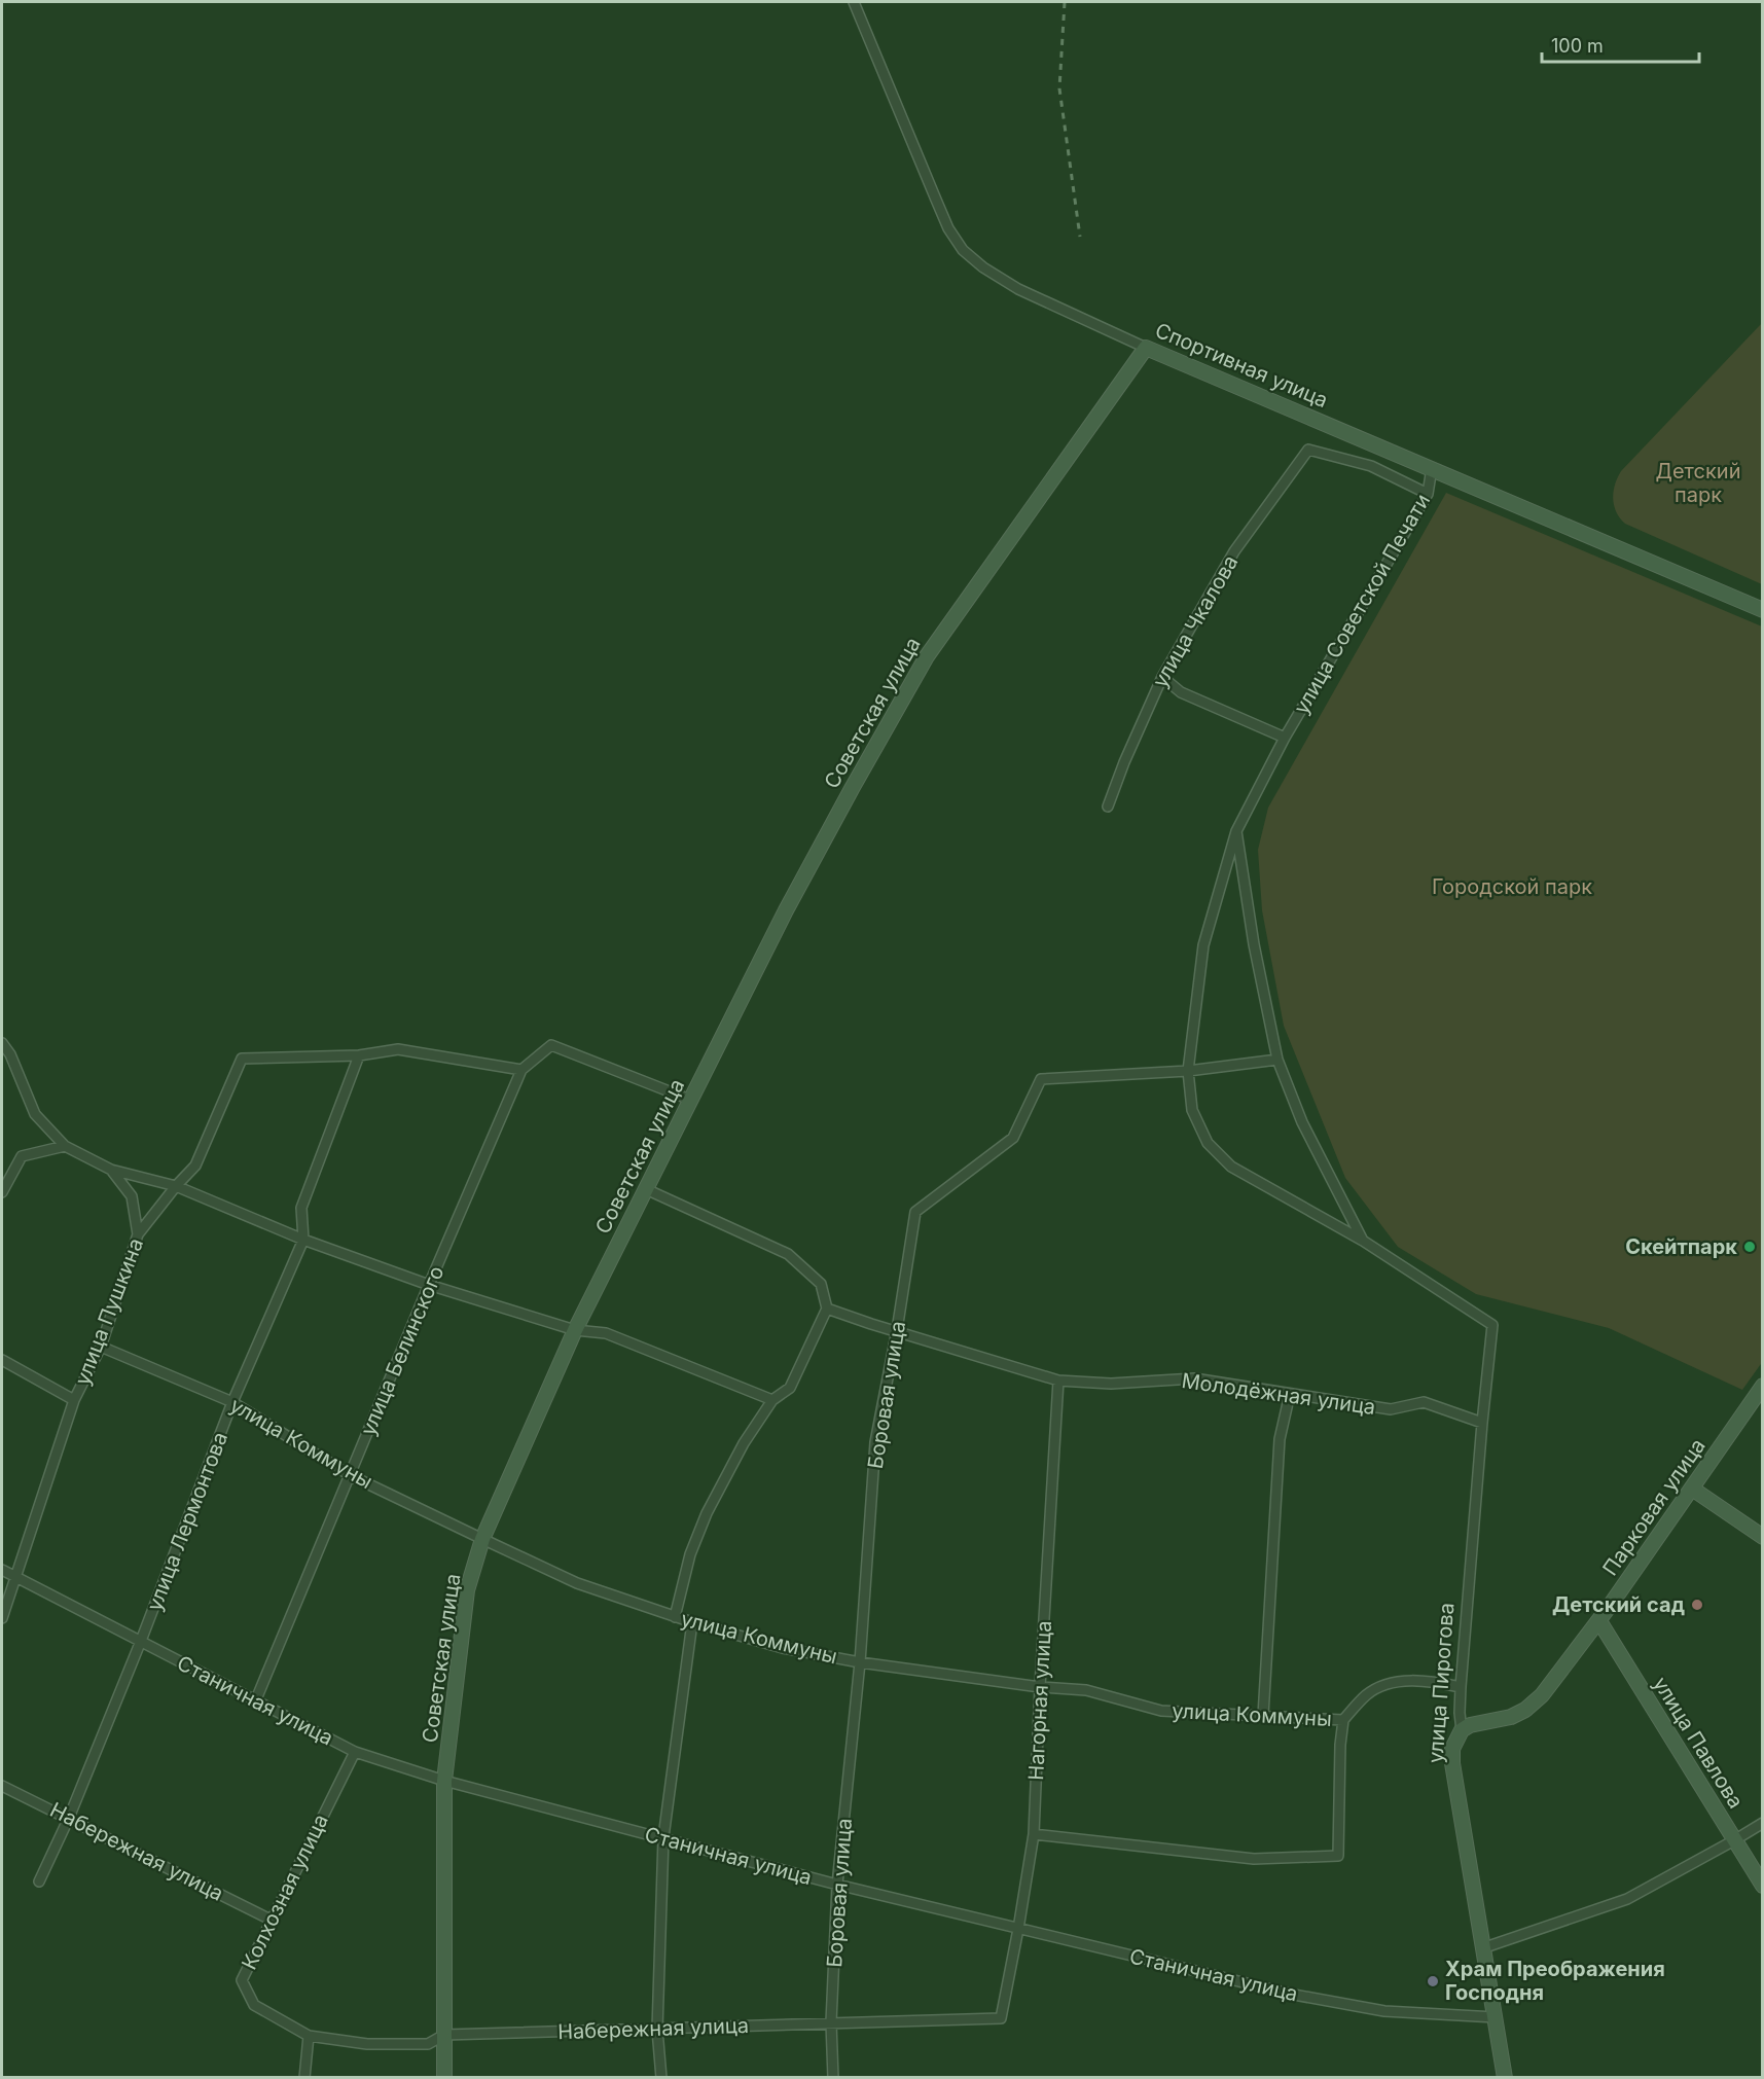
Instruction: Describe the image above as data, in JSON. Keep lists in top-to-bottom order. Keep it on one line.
{"streets":{"street":["Спортивная улица","улица Советской Печати","улица Чкалова","Советская улица","улица Пушкина","улица Белинского","Молодёжная улица","Боровая улица","улица Коммуны","Парковая улица","улица Лермонтова","улица Пирогова","Станичная улица","Нагорная улица","улица Павлова","Набережная улица","Колхозная улица"]},"crossings":[["Спортивная улица","улица Советской Печати"],["Спортивная улица","Советская улица"],["улица Советской Печати","улица Чкалова"],["улица Советской Печати","Боровая улица"],["улица Советской Печати","улица Пирогова"],["Советская улица","улица Коммуны"],["Советская улица","Станичная улица"],["Советская улица","Набережная улица"],["улица Пушкина","улица Коммуны"],["улица Пушкина","улица Лермонтова"],["улица Пушкина","Станичная улица"],["улица Белинского","улица Коммуны"],["улица Белинского","Станичная улица"],["Молодёжная улица","Боровая улица"],["Молодёжная улица","улица Пирогова"],["Молодёжная улица","Нагорная улица"],["Боровая улица","улица Коммуны"],["Боровая улица","Станичная улица"],["Боровая улица","Набережная улица"],["улица Коммуны","улица Лермонтова"],["улица Коммуны","улица Пирогова"],["улица Коммуны","Нагорная улица"],["Парковая улица","улица Пирогова"],["Парковая улица","улица Павлова"],["улица Лермонтова","Станичная улица"],["улица Лермонтова","Набережная улица"],["улица Пирогова","Станичная улица"],["Станичная улица","Нагорная улица"],["Станичная улица","Колхозная улица"],["Нагорная улица","Набережная улица"],["Набережная улица","Колхозная улица"]],"parks":["Детский парк","Городской парк"],"places":["Скейтпарк","Детский сад","Храм Преображения Господня"],"scale_bar":"100 m"}
